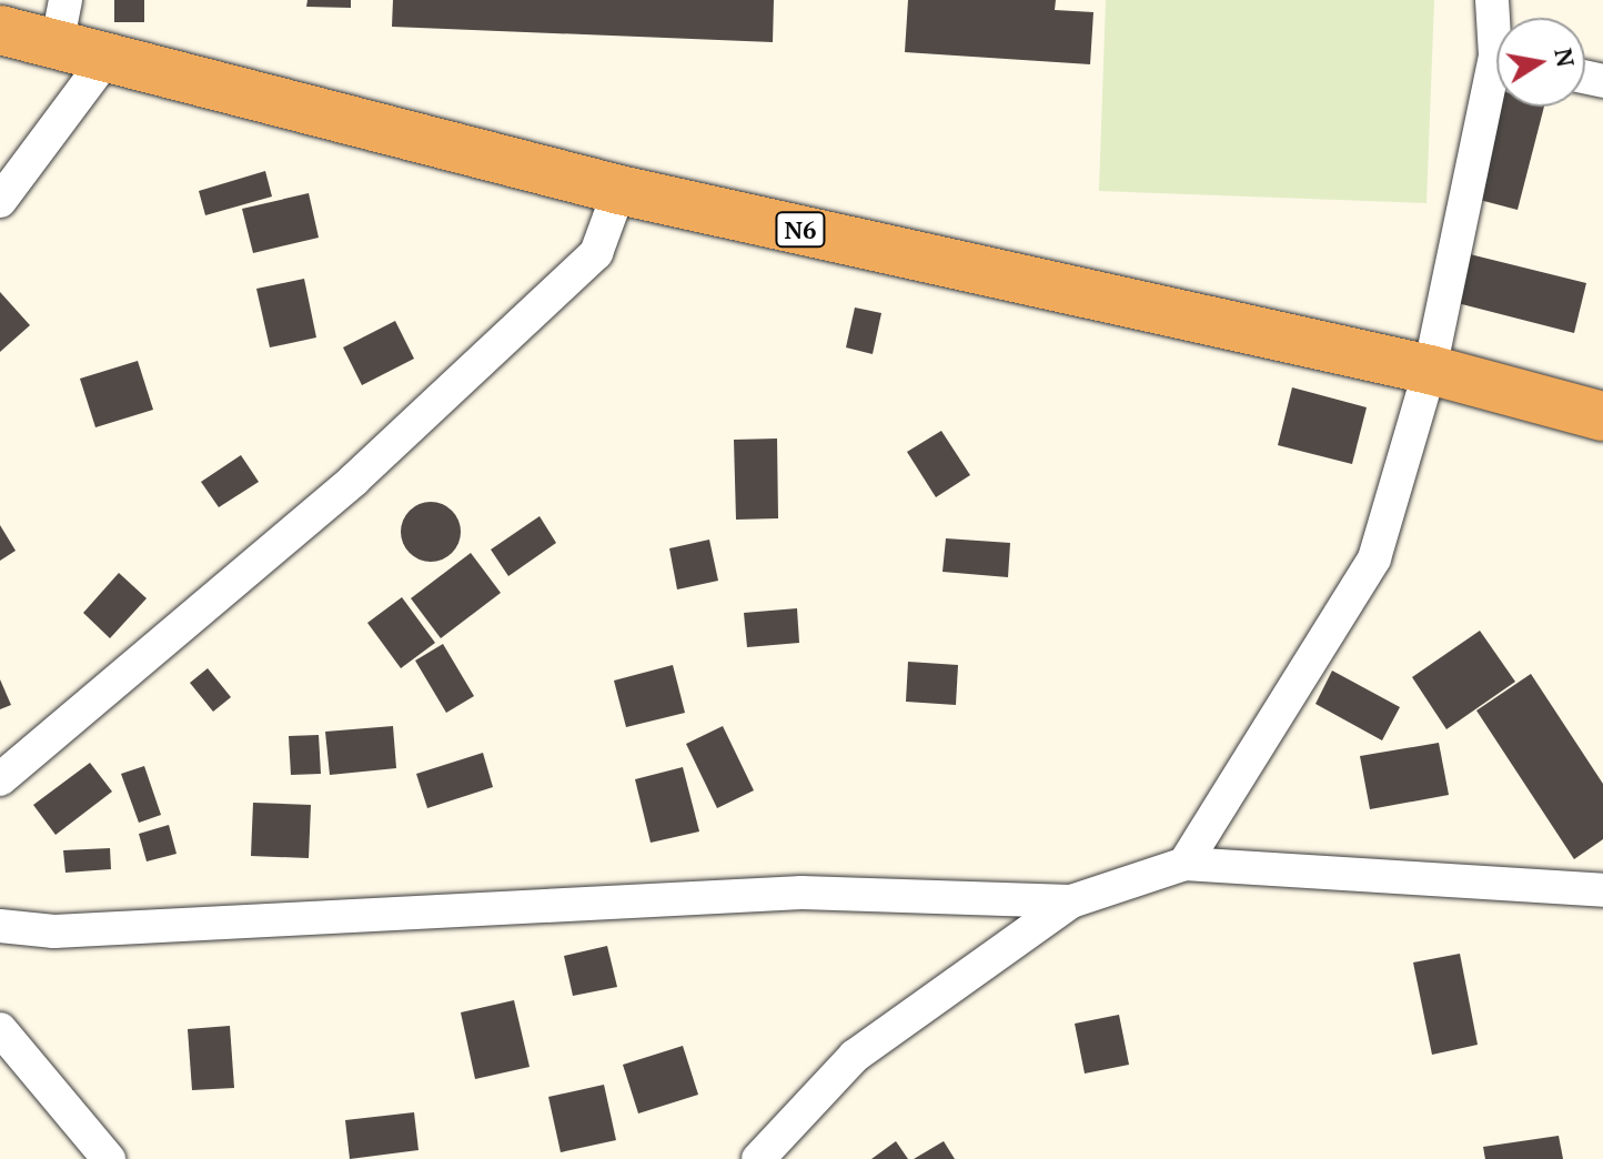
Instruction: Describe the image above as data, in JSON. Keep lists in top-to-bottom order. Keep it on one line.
{"streets":{"highway":["N6"]},"north":"right"}
